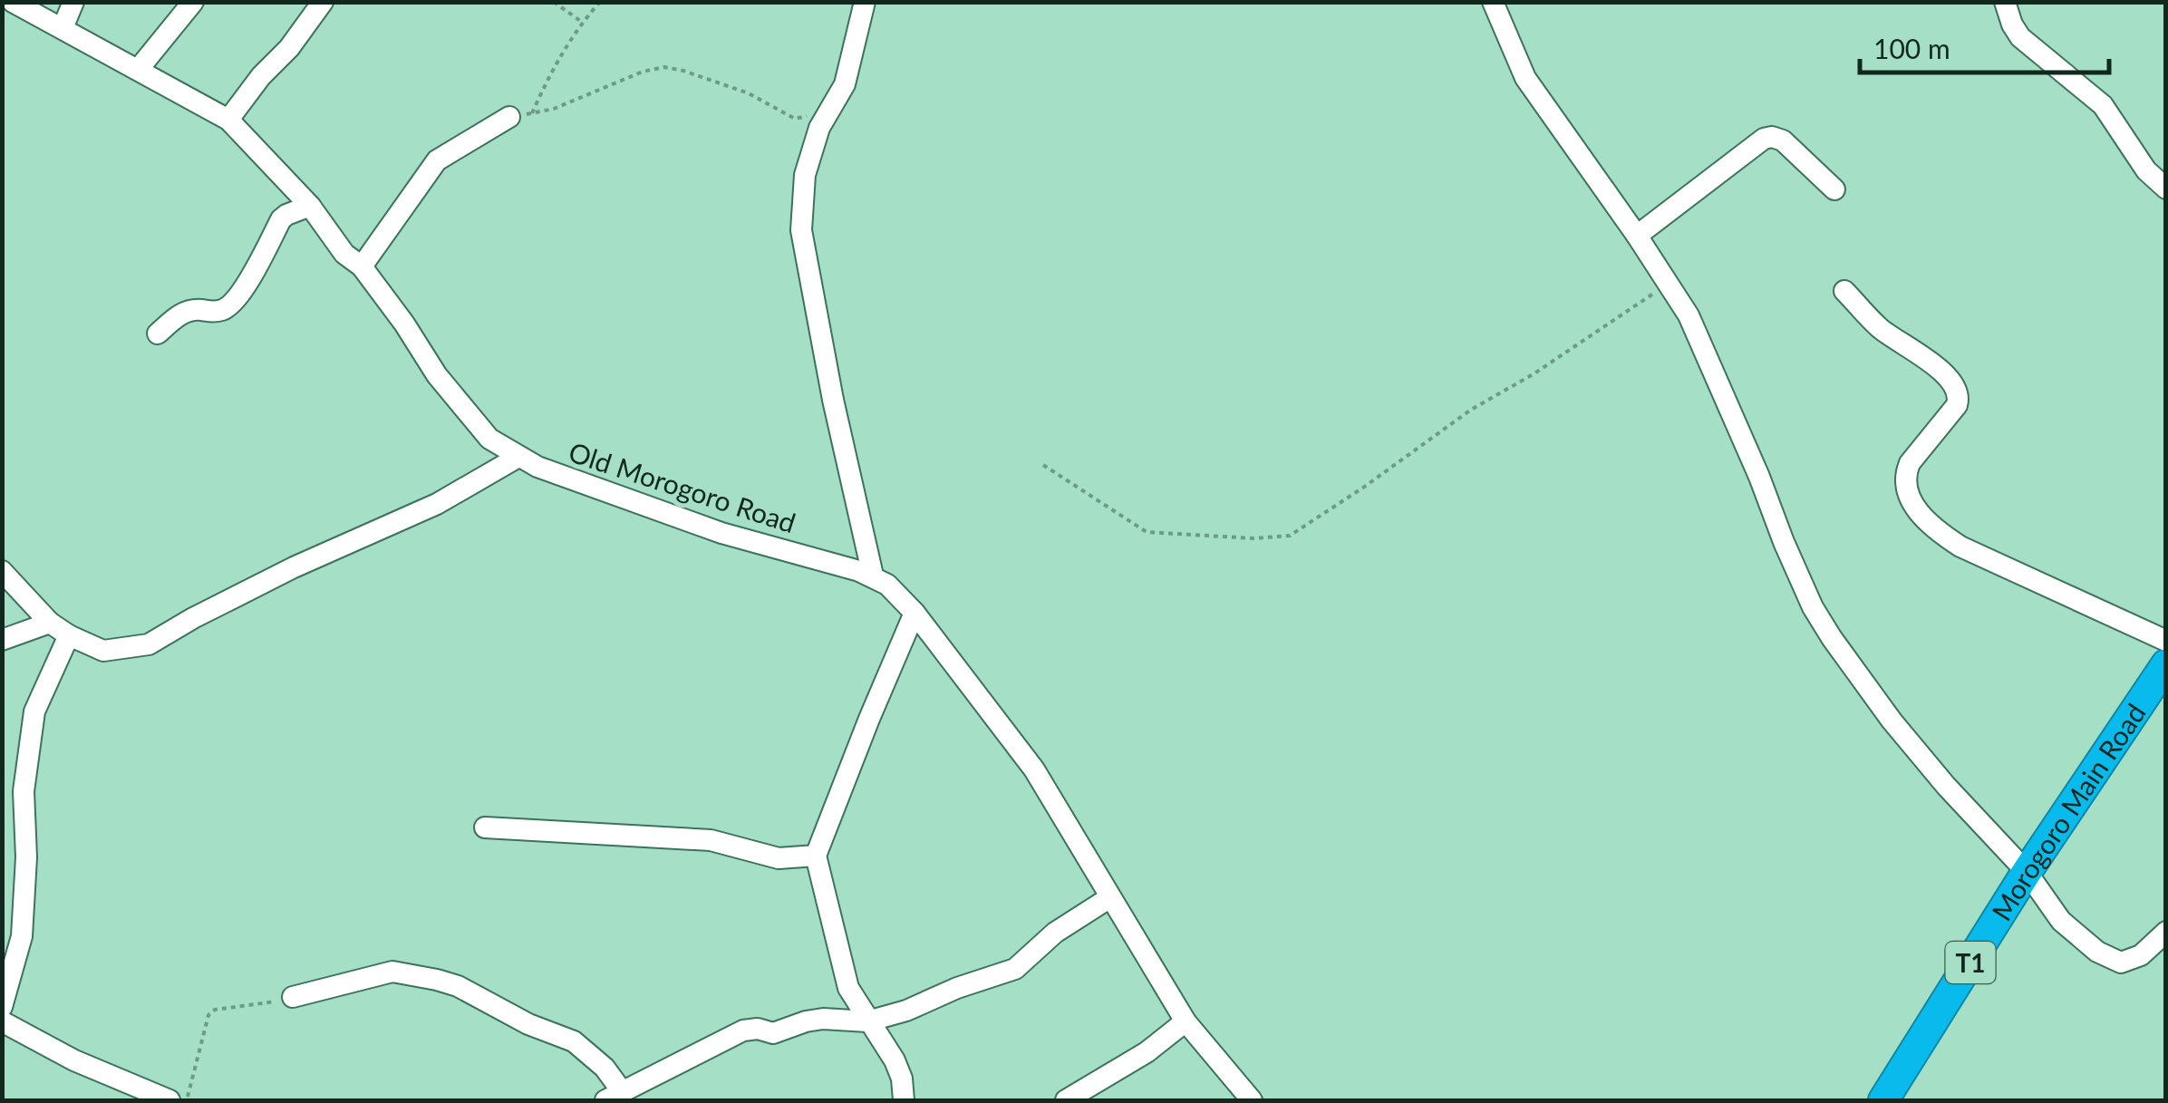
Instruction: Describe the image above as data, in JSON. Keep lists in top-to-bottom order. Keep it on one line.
{"streets":{"highway":["Morogoro Main Road","T1"],"street":["Old Morogoro Road"]},"scale_bar":"100 m"}
